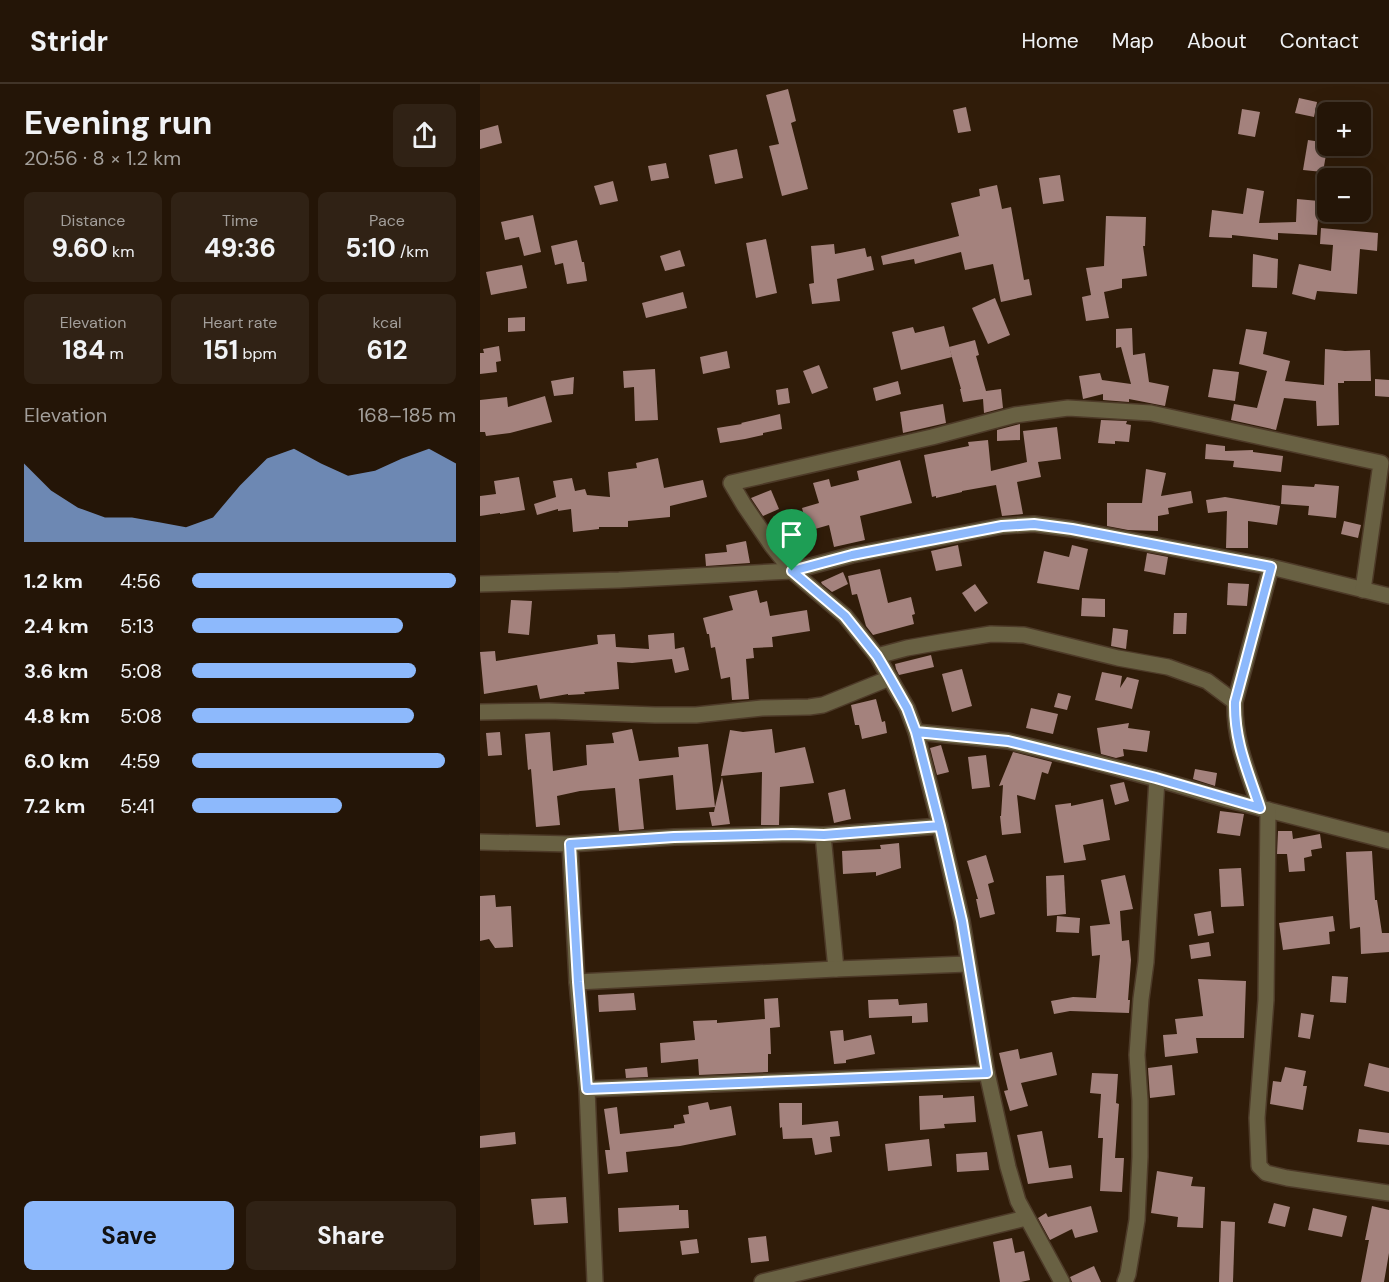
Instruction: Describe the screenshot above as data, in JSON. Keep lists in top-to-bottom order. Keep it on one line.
{"page":{"header":"Stridr","nav":["Home","Map","About","Contact"],"heading":["Evening run","20:56 · 8 × 1.2 km"],"map_buttons":["+","−"],"stats":[["Distance","9.60 km"],["Time","49:36"],["Pace","5:10 /km"],["Elevation","184 m"],["Heart rate","151 bpm"],["kcal","612"]],"chart":["Elevation","168–185 m"],"list":[{"name":"1.2 km","note":"4:56"},{"name":"2.4 km","note":"5:13"},{"name":"3.6 km","note":"5:08"},{"name":"4.8 km","note":"5:08"},{"name":"6.0 km","note":"4:59"},{"name":"7.2 km","note":"5:41"}],"buttons":["Save","Share"]}}
